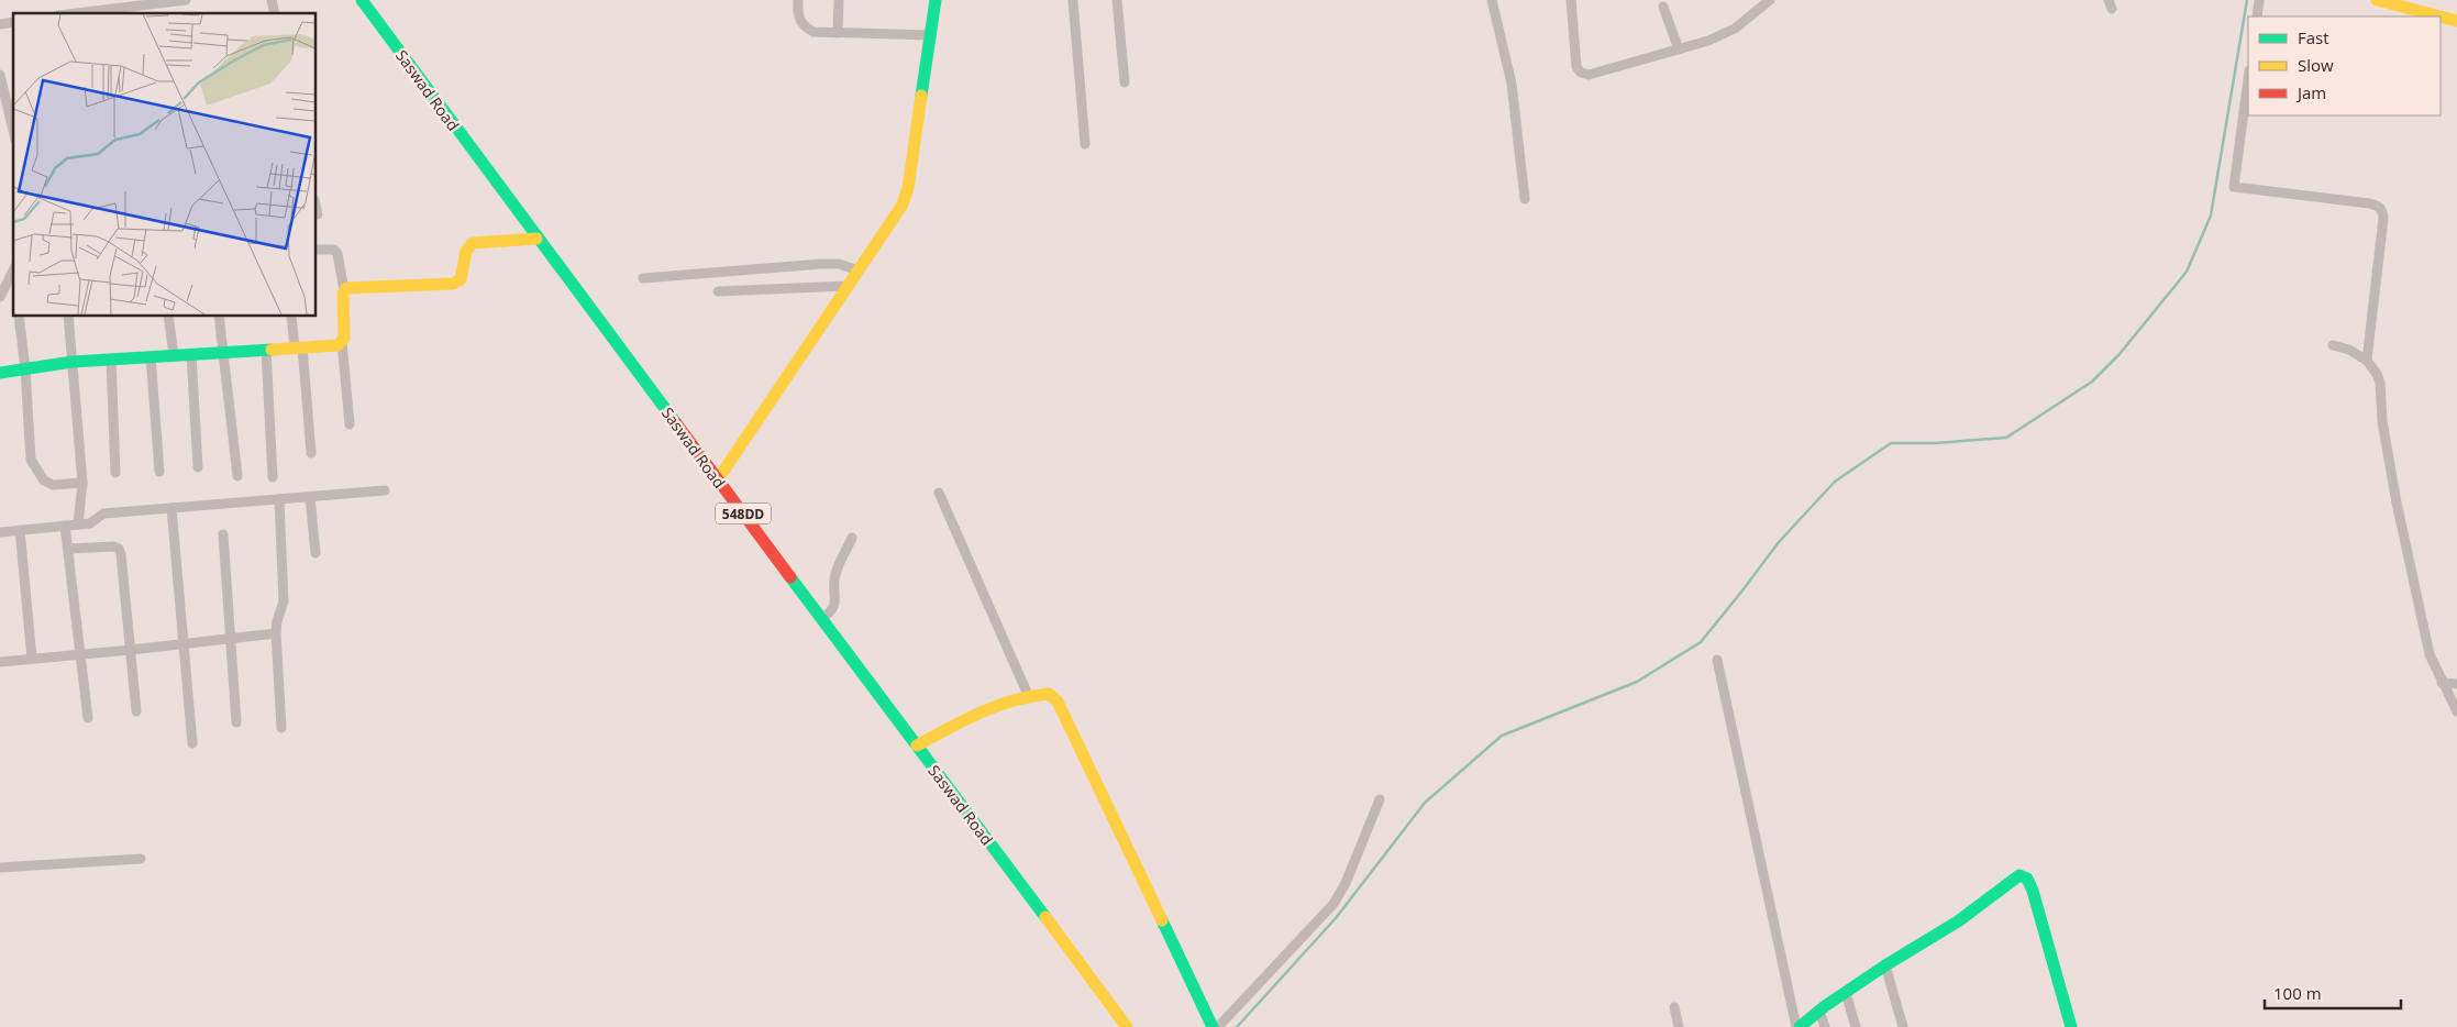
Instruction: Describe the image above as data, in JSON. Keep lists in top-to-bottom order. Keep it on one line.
{"streets":{"main road":["Saswad Road","548DD"]},"legend":["Fast","Slow","Jam"],"scale_bar":"100 m"}
